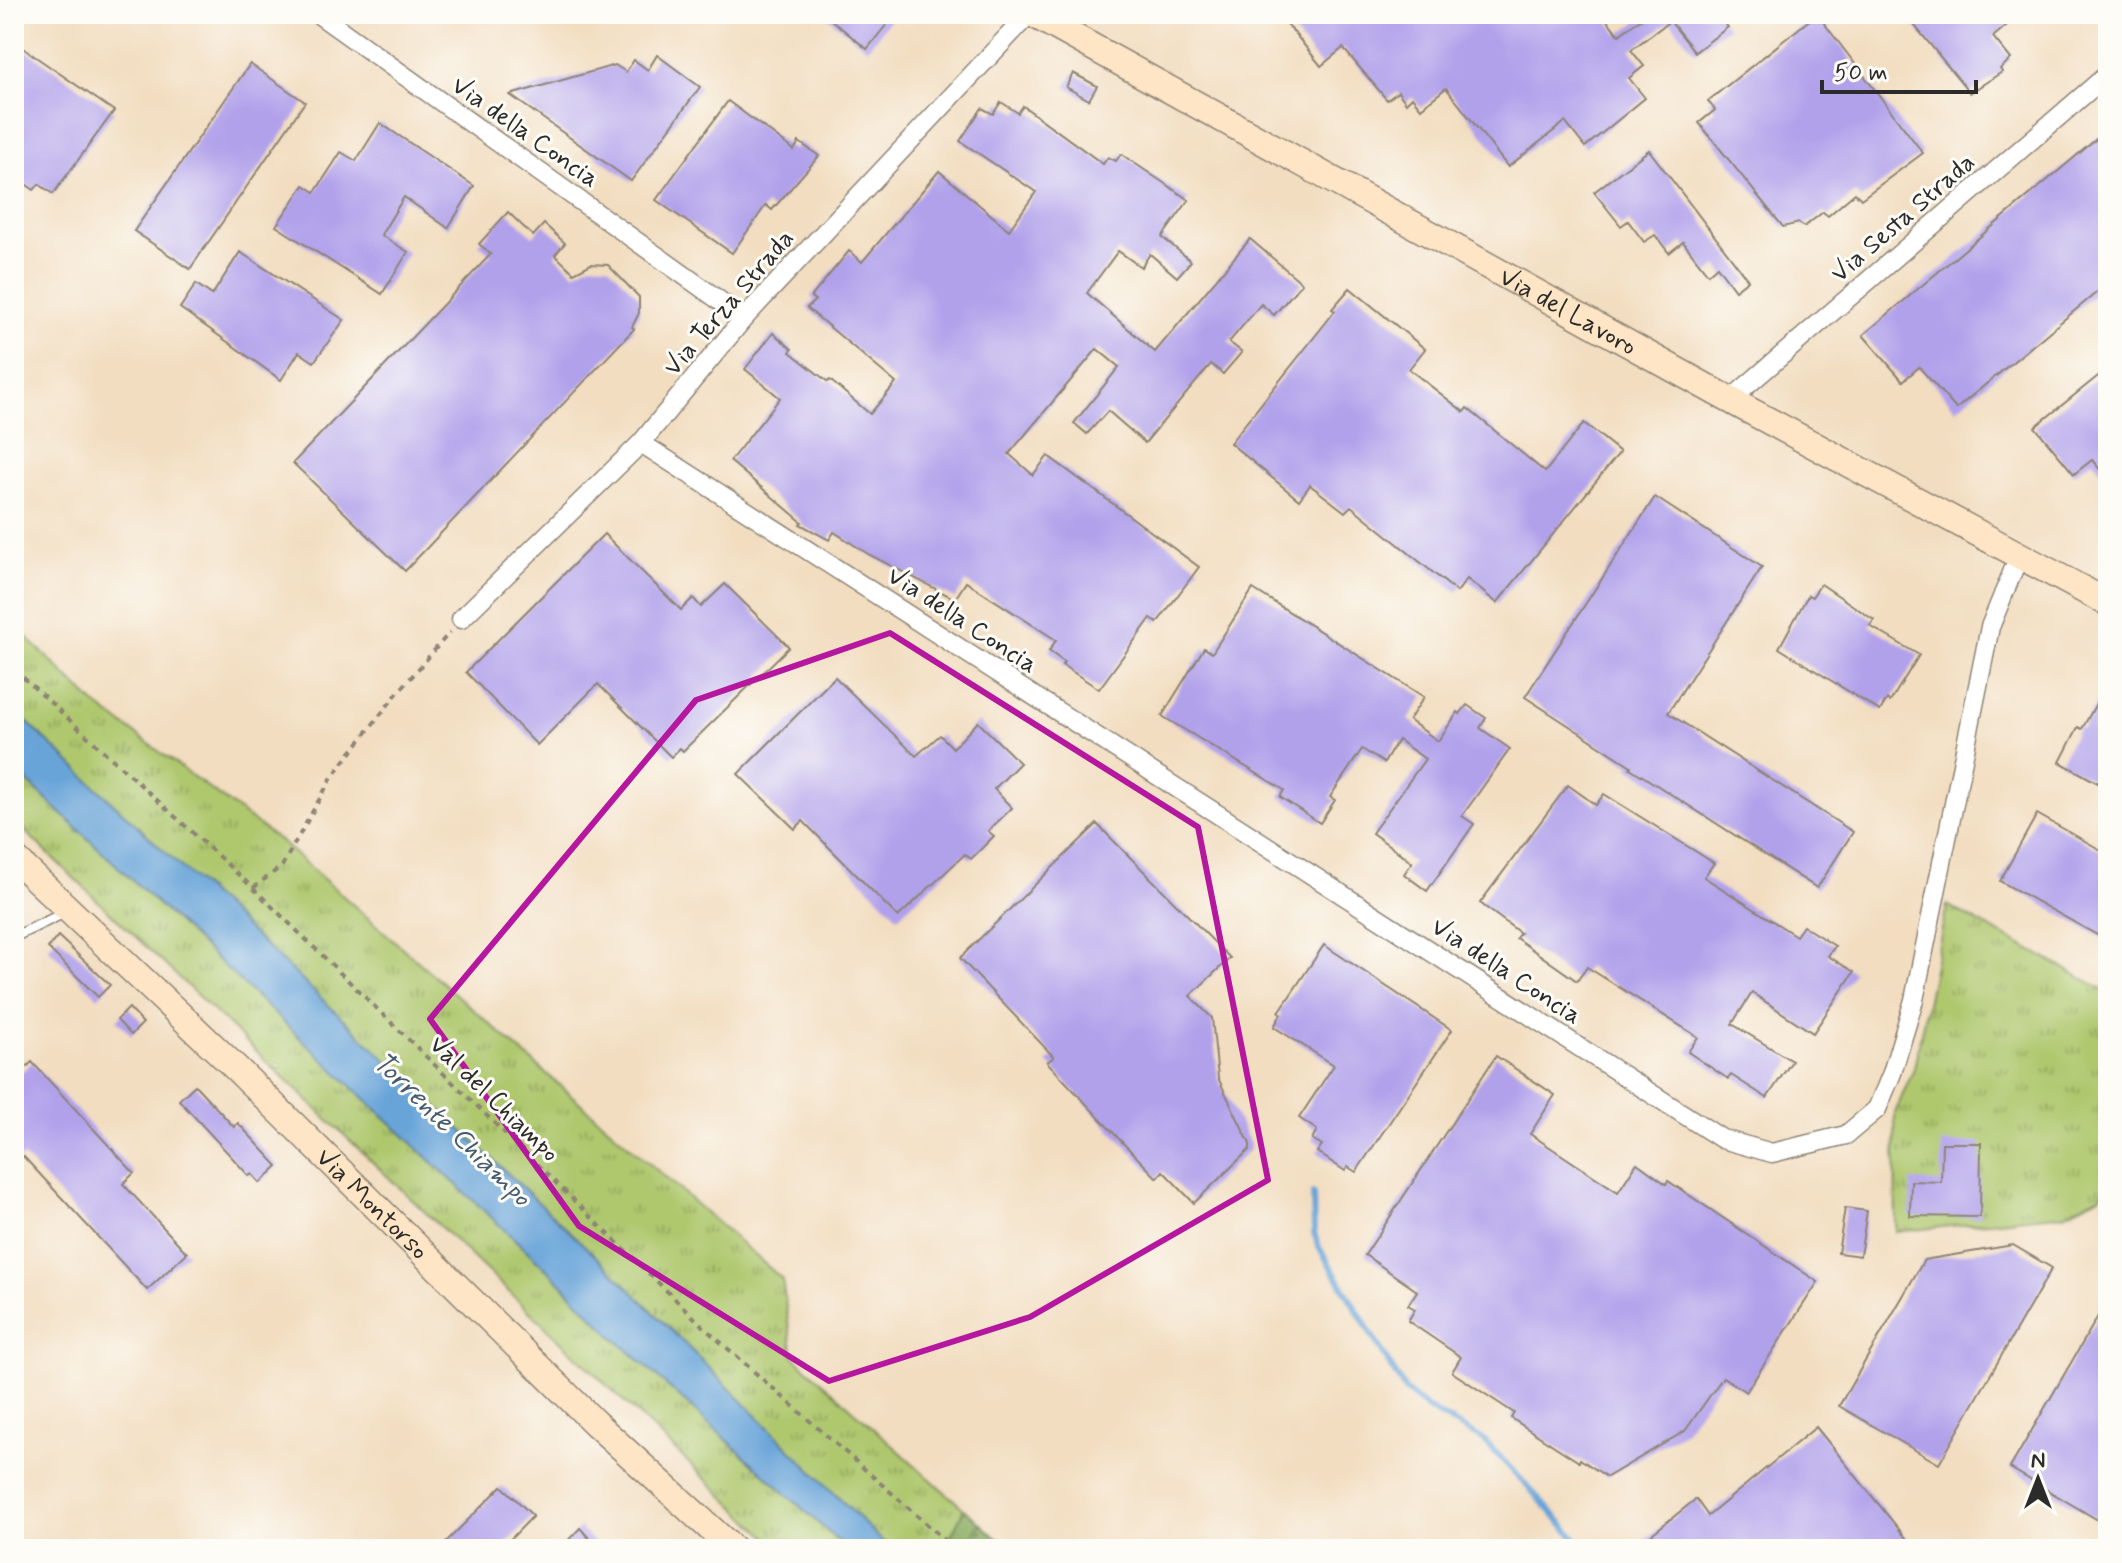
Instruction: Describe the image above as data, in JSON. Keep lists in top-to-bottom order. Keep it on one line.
{"streets":{"street":["Via della Concia","Via Sesta Strada","Via Terza Strada","Via del Lavoro","Via Montorso"],"path":["Val del Chiampo"]},"crossings":[["Via della Concia","Via Terza Strada"],["Via della Concia","Via del Lavoro"],["Via Sesta Strada","Via del Lavoro"],["Via Terza Strada","Via del Lavoro"]],"water":["Torrente Chiampo"],"scale_bar":"50 m","north":"top"}
